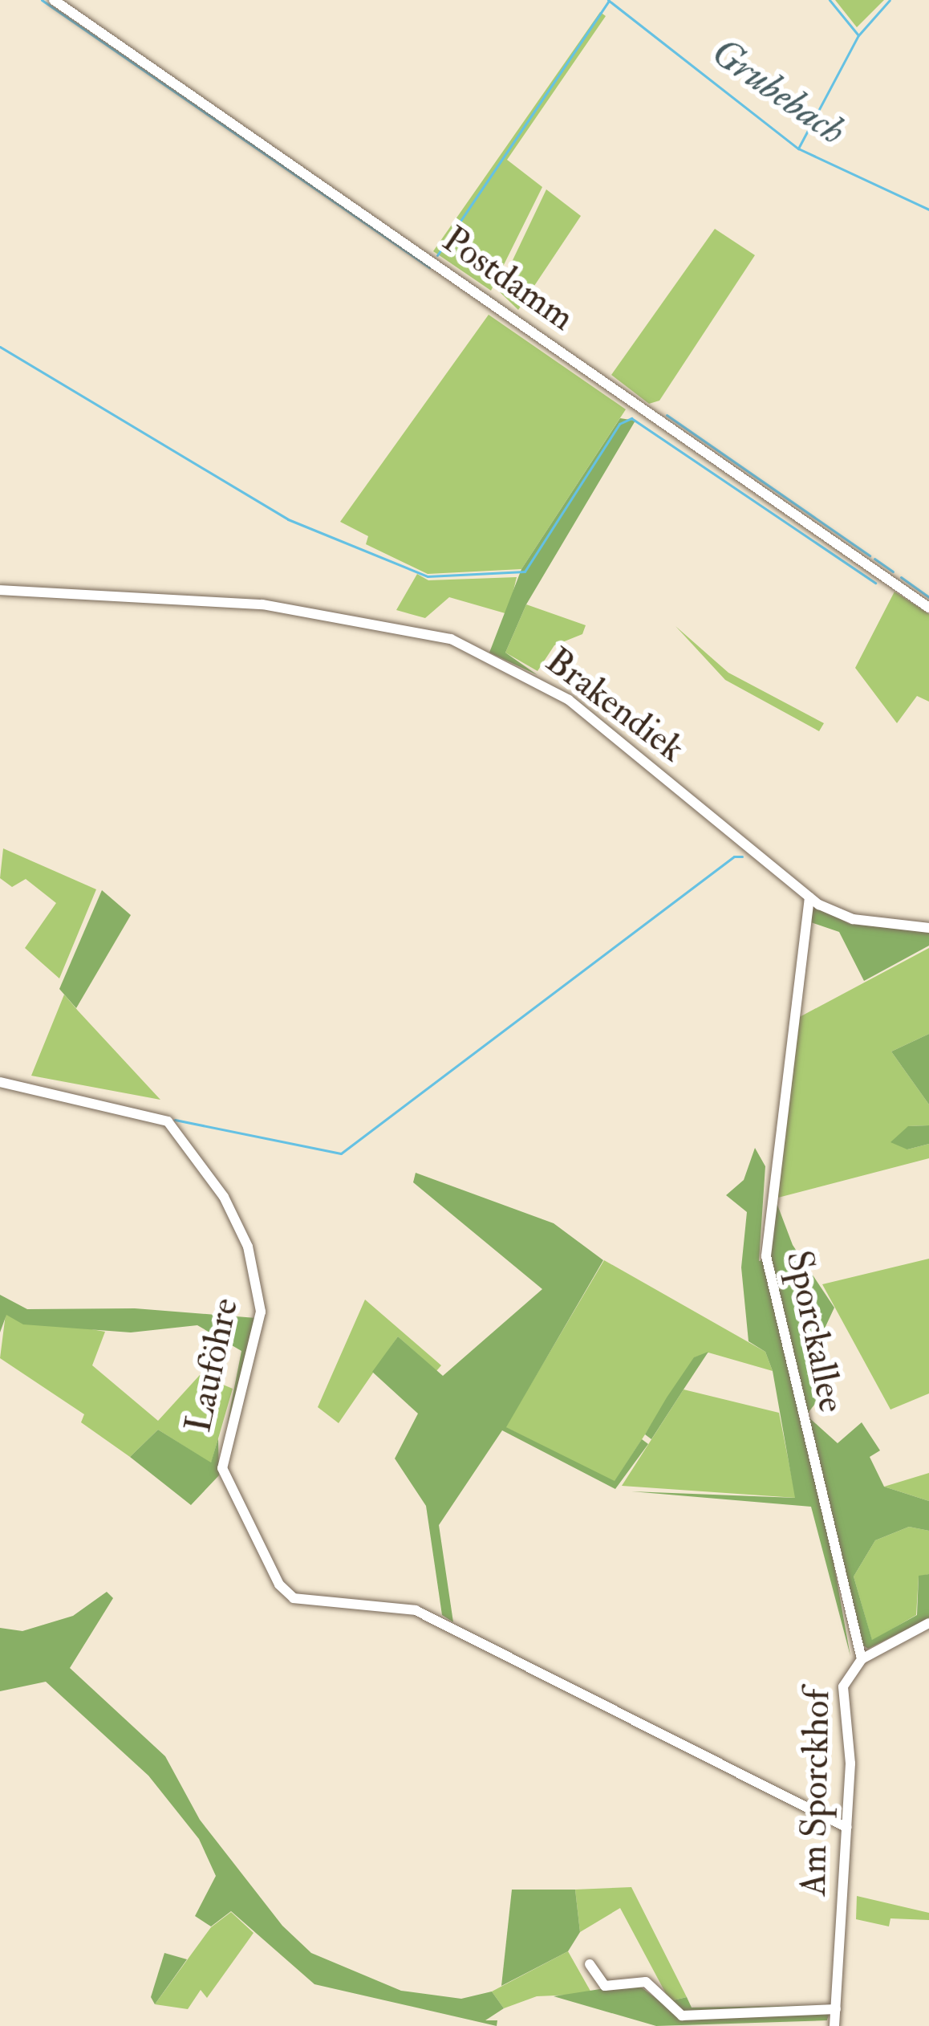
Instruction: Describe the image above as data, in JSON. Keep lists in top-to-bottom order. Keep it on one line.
{"streets":{"street":["Postdamm","Brakendiek","Sporckallee","Lauföhre","Am Sporckhof"]},"crossings":[["Brakendiek","Sporckallee"],["Sporckallee","Am Sporckhof"],["Lauföhre","Am Sporckhof"]],"water":["Grubebach"]}
